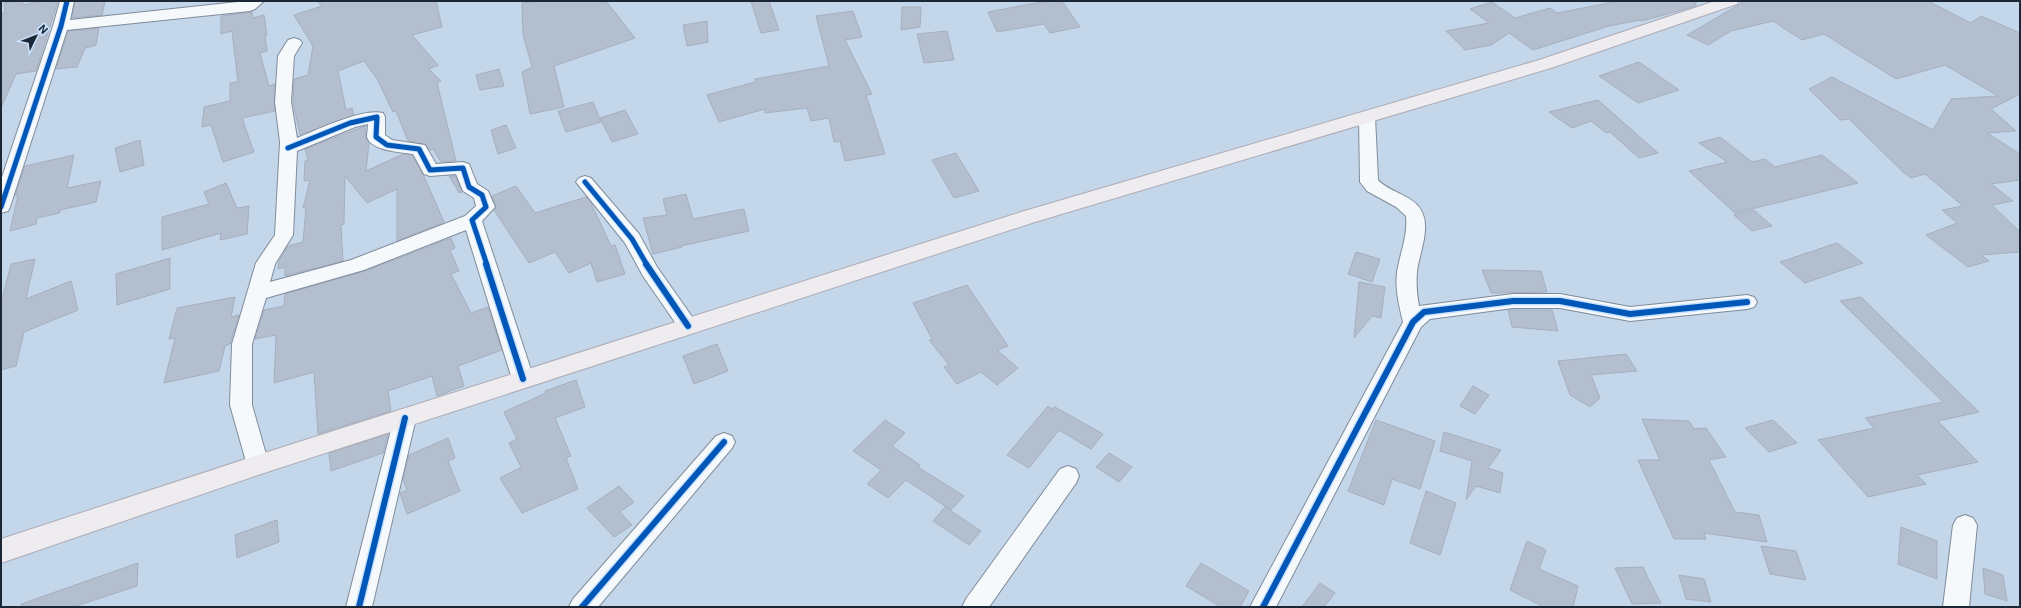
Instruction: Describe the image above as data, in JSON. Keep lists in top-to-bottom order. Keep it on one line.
{"north":"top right"}
